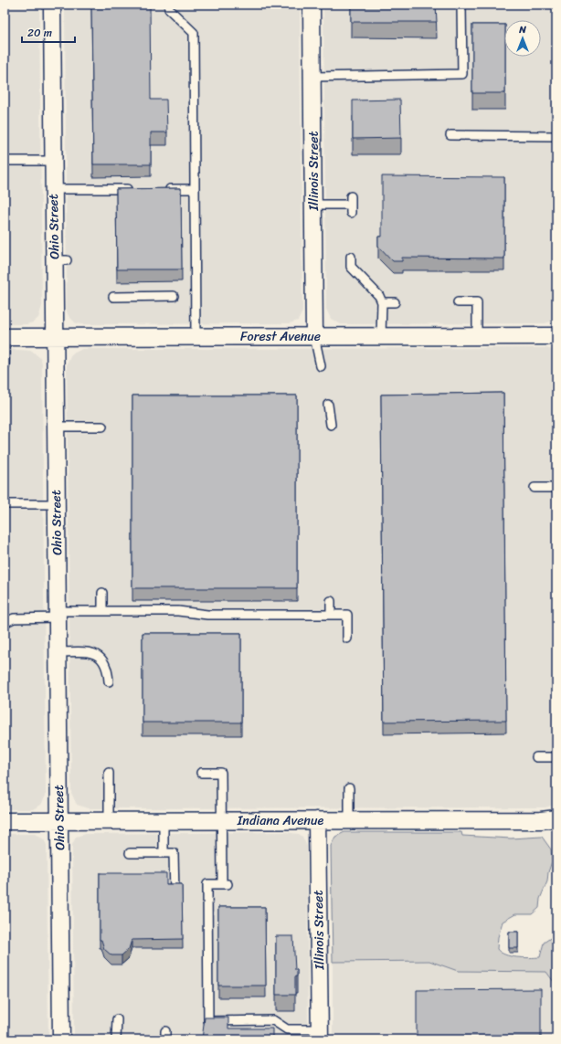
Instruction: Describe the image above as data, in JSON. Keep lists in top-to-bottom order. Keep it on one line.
{"streets":{"street":["Illinois Street","Ohio Street","Forest Avenue","Indiana Avenue"]},"crossings":[["Illinois Street","Forest Avenue"],["Illinois Street","Indiana Avenue"],["Ohio Street","Forest Avenue"],["Ohio Street","Indiana Avenue"]],"scale_bar":"20 m","north":"top"}
